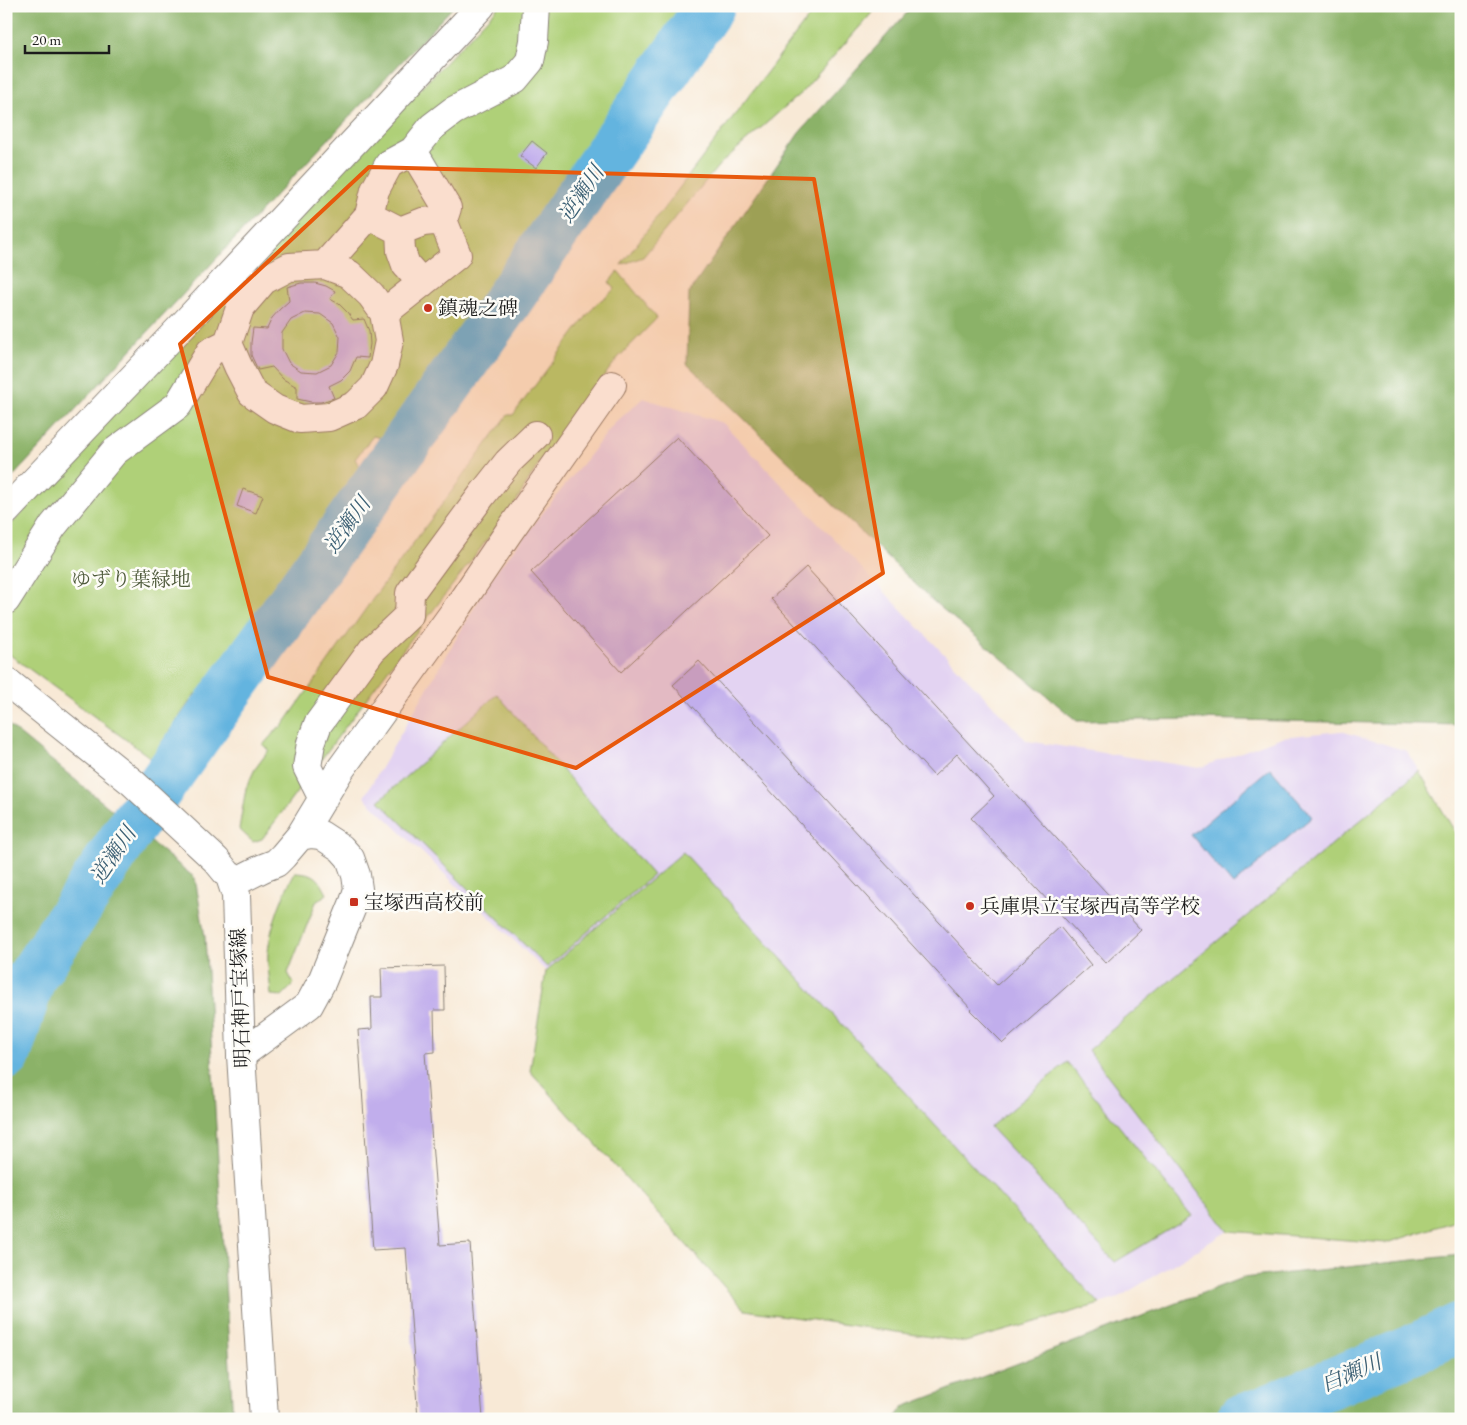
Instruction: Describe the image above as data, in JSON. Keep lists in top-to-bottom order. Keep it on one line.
{"streets":{"street":["明石神戸宝塚線"]},"water":["逆瀬川","白瀬川"],"parks":["ゆずり葉緑地"],"places":{"other":["鎮魂之碑","兵庫県立宝塚西高等学校"],"transit":["宝塚西高校前"]},"scale_bar":"20 m"}
